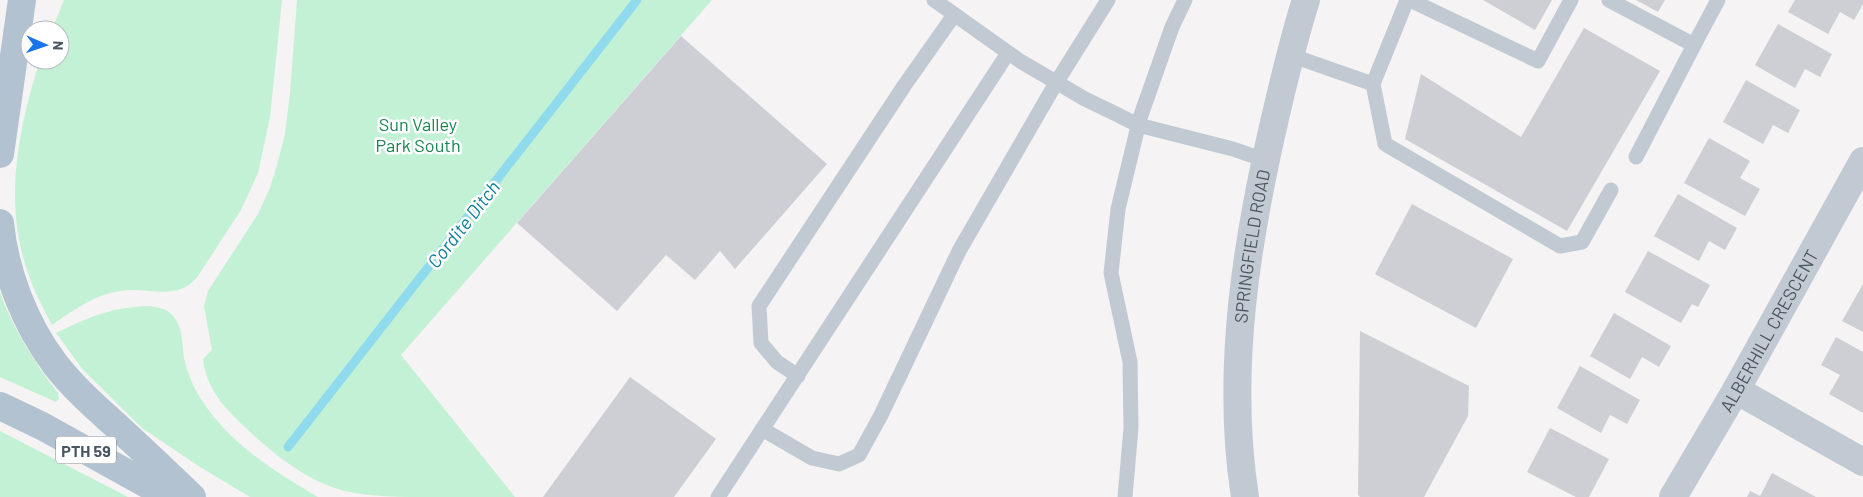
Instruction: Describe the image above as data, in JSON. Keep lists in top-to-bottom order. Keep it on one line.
{"streets":{"main road":["PTH 59"],"street":["SPRINGFIELD ROAD","ALBERHILL CRESCENT"]},"water":["Cordite Ditch"],"parks":["Sun Valley Park South"],"north":"right"}
